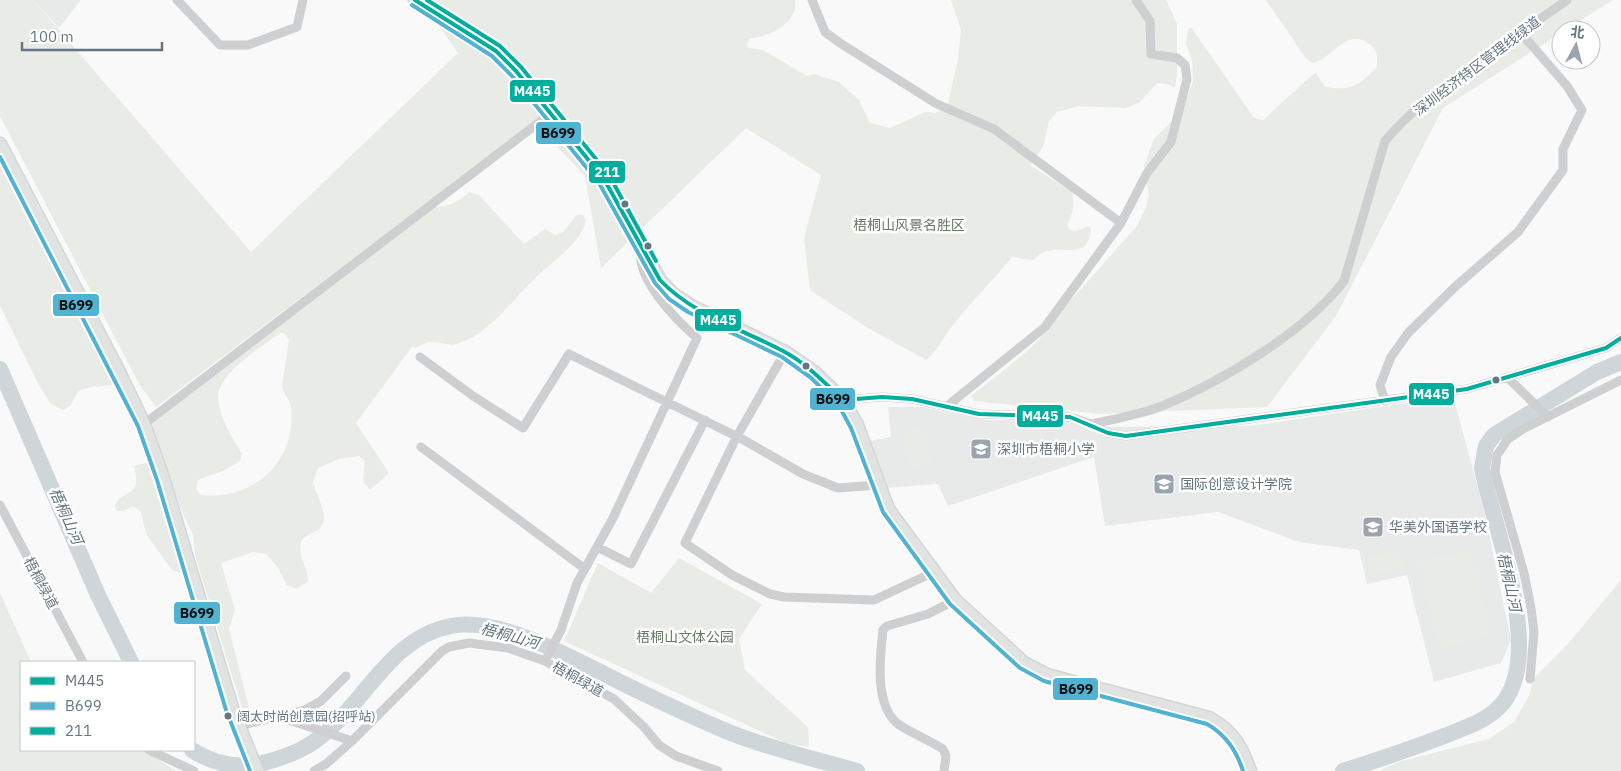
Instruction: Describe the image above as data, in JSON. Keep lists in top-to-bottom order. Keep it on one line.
{"streets":{"street":["深圳经济特区管理线绿道","梧桐绿道"]},"water":["梧桐山河"],"parks":["梧桐山风景名胜区","梧桐山文体公园"],"places":{"school or university":["深圳市梧桐小学","国际创意设计学院","华美外国语学校"],"other":["阔太时尚创意园(招呼站)"]},"lines":["transit line M445","transit line 211","transit line B699"],"legend":["M445","B699","211"],"scale_bar":"100 m","north":"top"}
